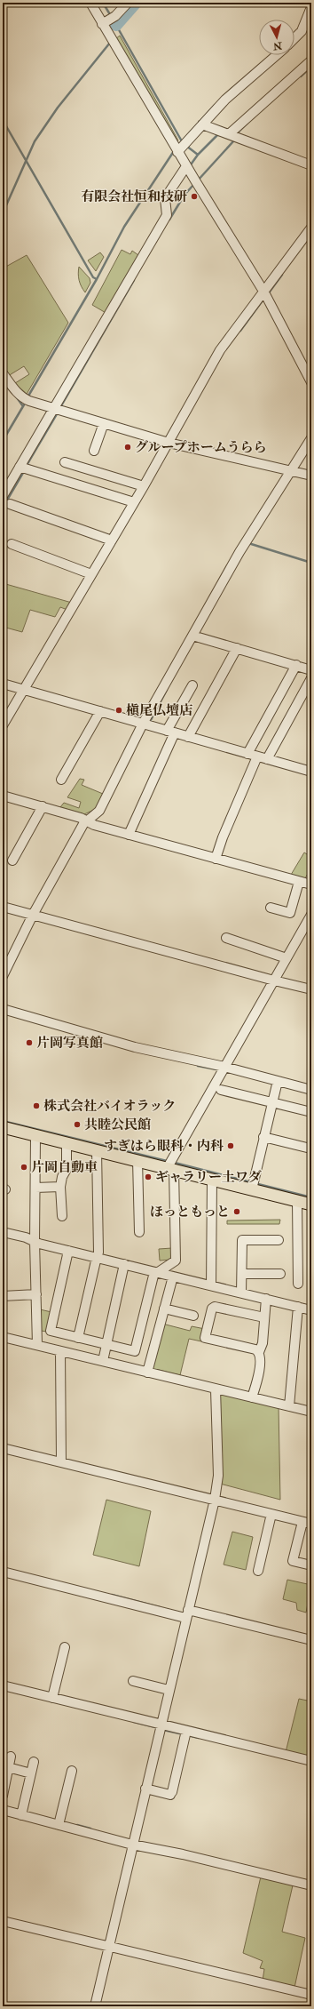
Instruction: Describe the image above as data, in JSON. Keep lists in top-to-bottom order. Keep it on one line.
{"places":["有限会社恒和技研","グループホームうらら","槇尾仏壇店","片岡写真館","株式会社バイオラック","共睦公民館","すぎはら眼科・内科","片岡自動車","ギャラリー土ワダ","ほっともっと"],"north":"bottom"}
